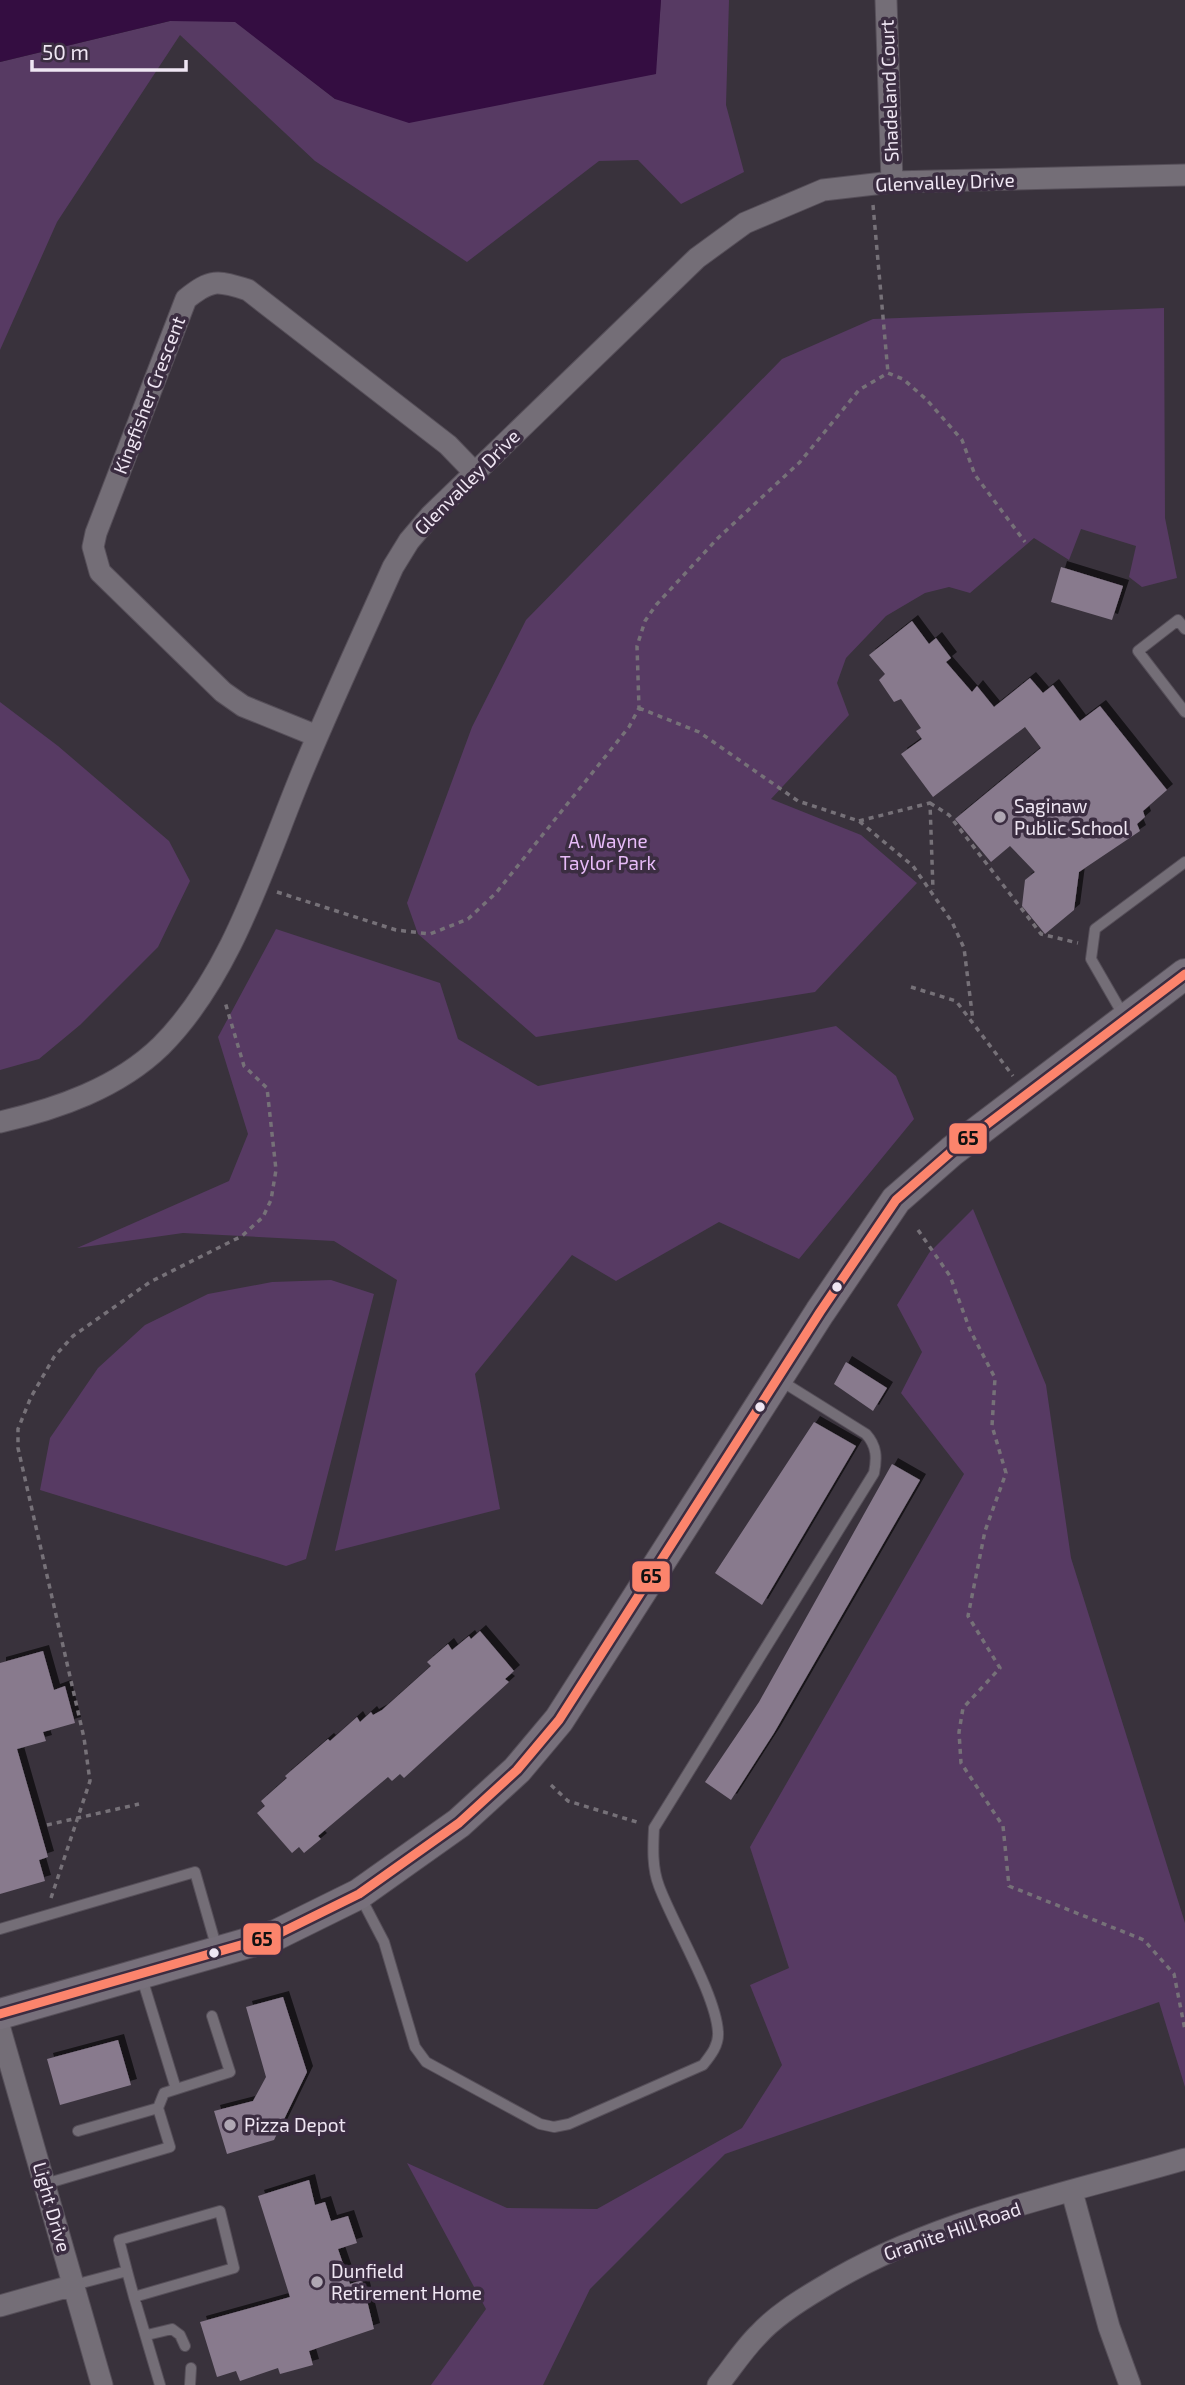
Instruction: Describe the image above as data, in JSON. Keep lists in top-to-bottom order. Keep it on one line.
{"streets":{"street":["Shadeland Court","Glenvalley Drive","Kingfisher Crescent","Light Drive","Granite Hill Road"]},"crossings":[["Shadeland Court","Glenvalley Drive"],["Glenvalley Drive","Kingfisher Crescent"]],"parks":["A. Wayne Taylor Park"],"places":["Saginaw Public School","Pizza Depot","Dunfield Retirement Home"],"lines":["transit line 65"],"scale_bar":"50 m"}
